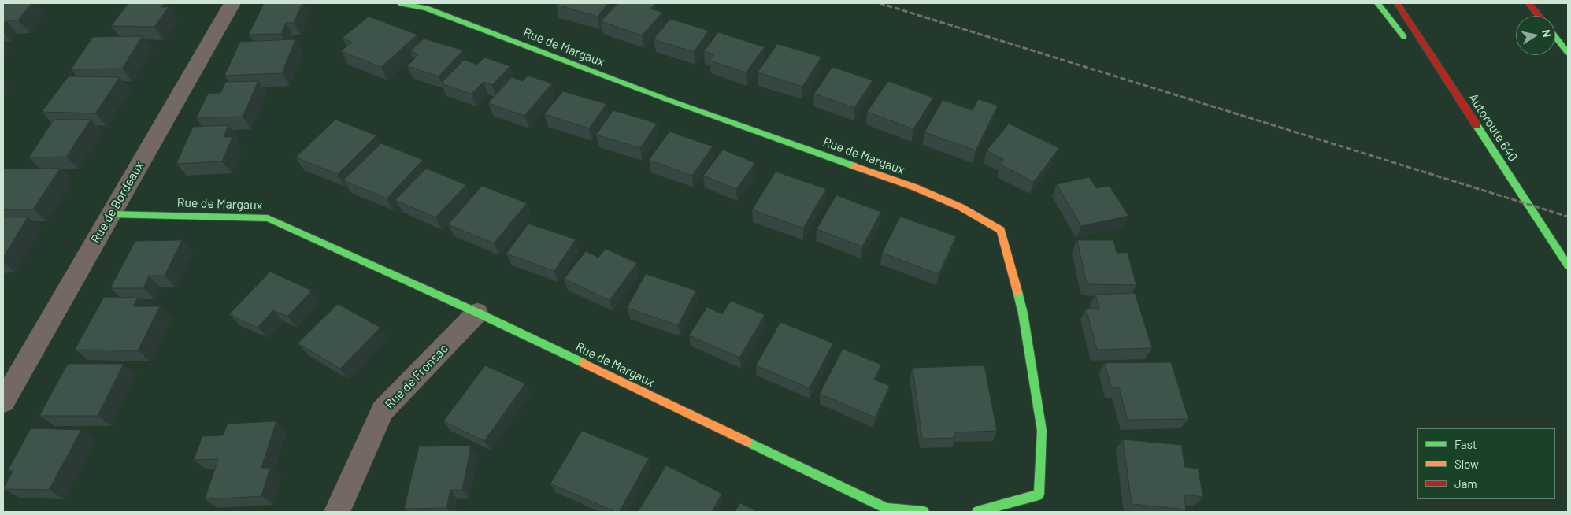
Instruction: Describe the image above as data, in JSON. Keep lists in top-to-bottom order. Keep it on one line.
{"streets":{"main road":["Rue de Margaux","Autoroute 640"],"street":["Rue de Bordeaux","Rue de Fronsac"]},"crossings":[["Rue de Margaux","Rue de Bordeaux"],["Rue de Margaux","Rue de Fronsac"]],"legend":["Fast","Slow","Jam"],"north":"right"}
